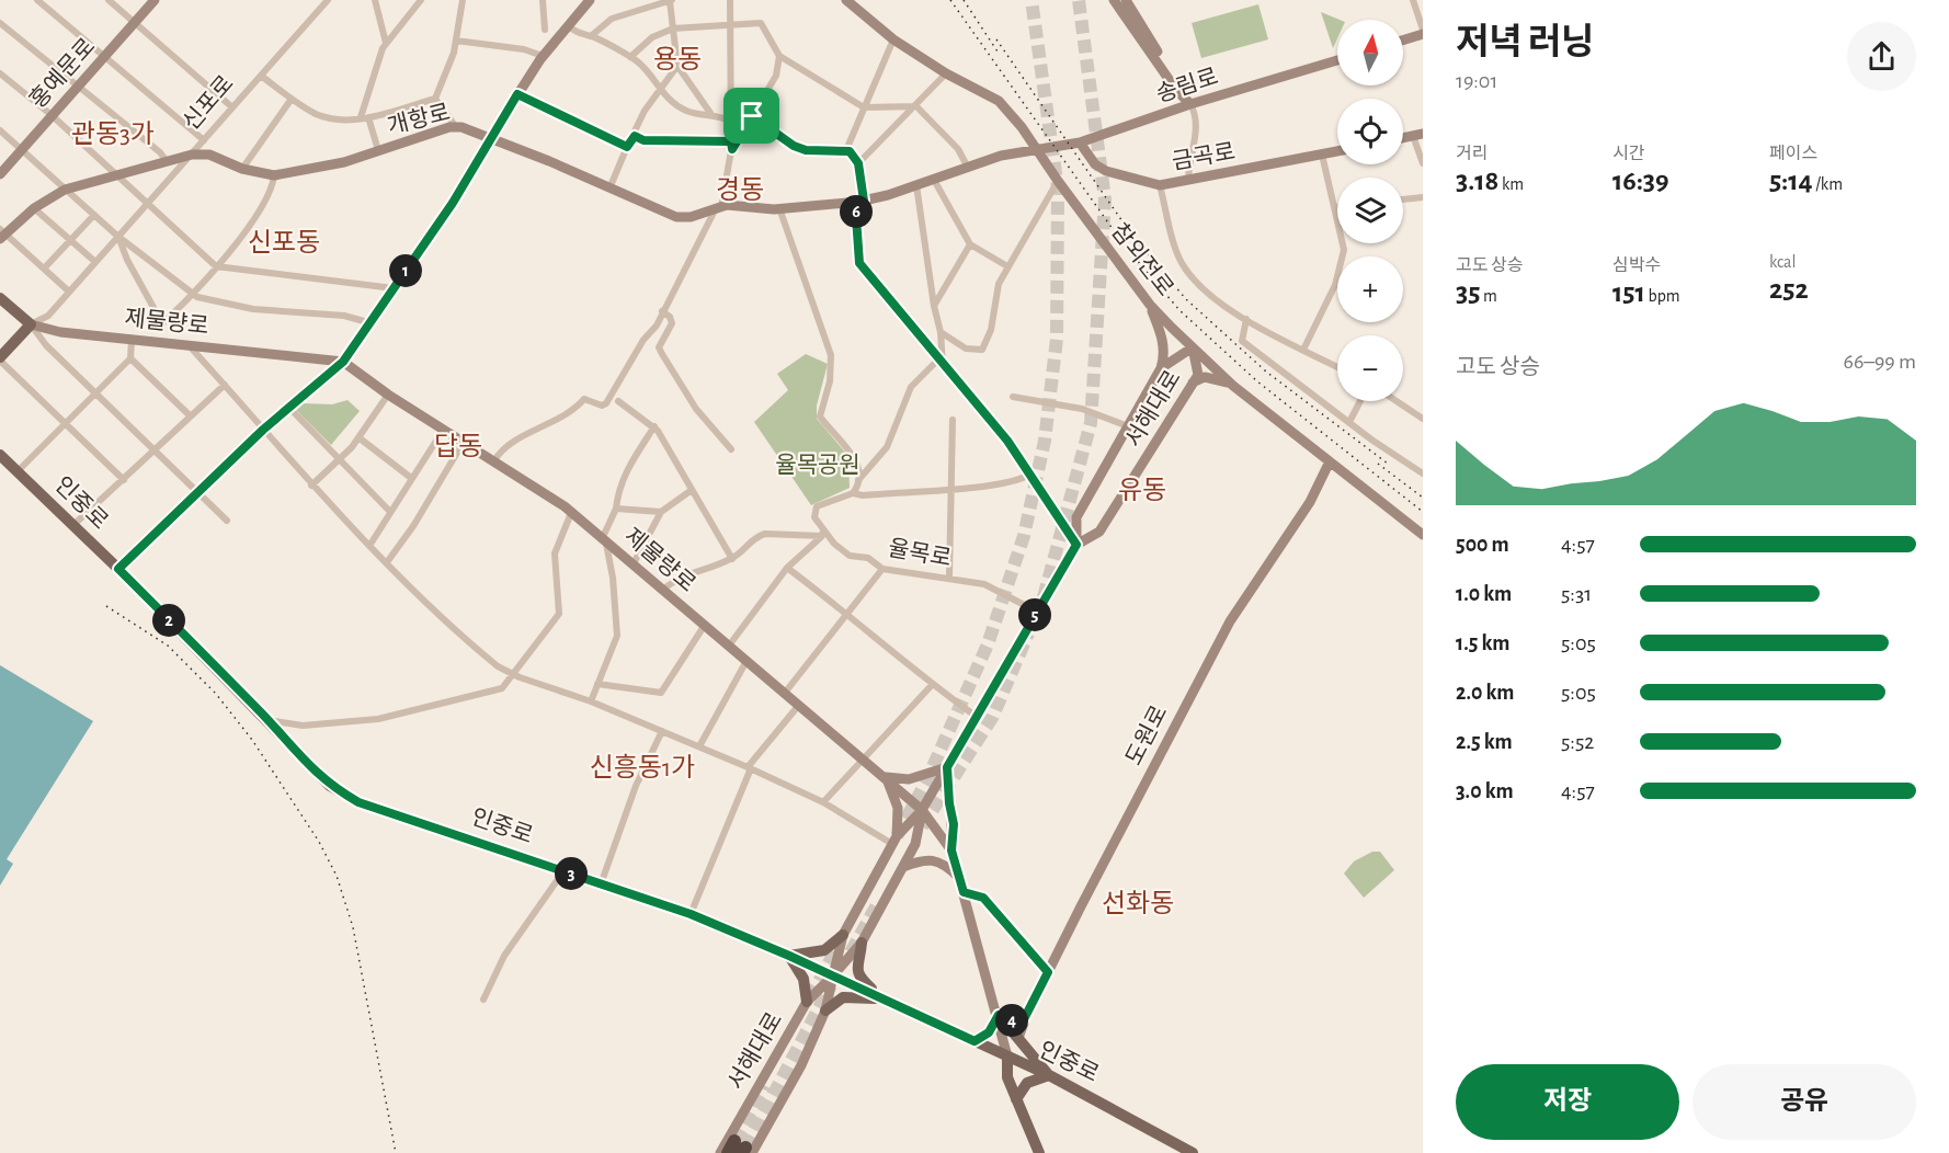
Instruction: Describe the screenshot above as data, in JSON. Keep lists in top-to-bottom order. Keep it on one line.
{"streets":{"main road":["홍예문로","송림로","신포로","개항로","금곡로","참외전로","제물량로","서해대로","인중로","도원로"],"street":["율목로"]},"crossings":[["송림로","개항로"],["송림로","금곡로"],["송림로","참외전로"],["신포로","개항로"],["신포로","제물량로"],["개항로","참외전로"],["참외전로","서해대로"],["참외전로","도원로"],["제물량로","서해대로"],["제물량로","인중로"],["서해대로","인중로"],["서해대로","율목로"]],"districts":["용동","관동3가","경동","신포동","답동","유동","신흥동1가","선화동"],"parks":["율목공원"],"north":"top","page":{"heading":["저녁 러닝","19:01"],"map_buttons":["+","−"],"stats":[["거리","3.18 km"],["시간","16:39"],["페이스","5:14 /km"],["고도 상승","35 m"],["심박수","151 bpm"],["kcal","252"]],"pins":["6","1","5","2","3","4"],"chart":["고도 상승","66–99 m"],"list":[{"name":"500 m","note":"4:57"},{"name":"1.0 km","note":"5:31"},{"name":"1.5 km","note":"5:05"},{"name":"2.0 km","note":"5:05"},{"name":"2.5 km","note":"5:52"},{"name":"3.0 km","note":"4:57"}],"buttons":["저장","공유"]}}
